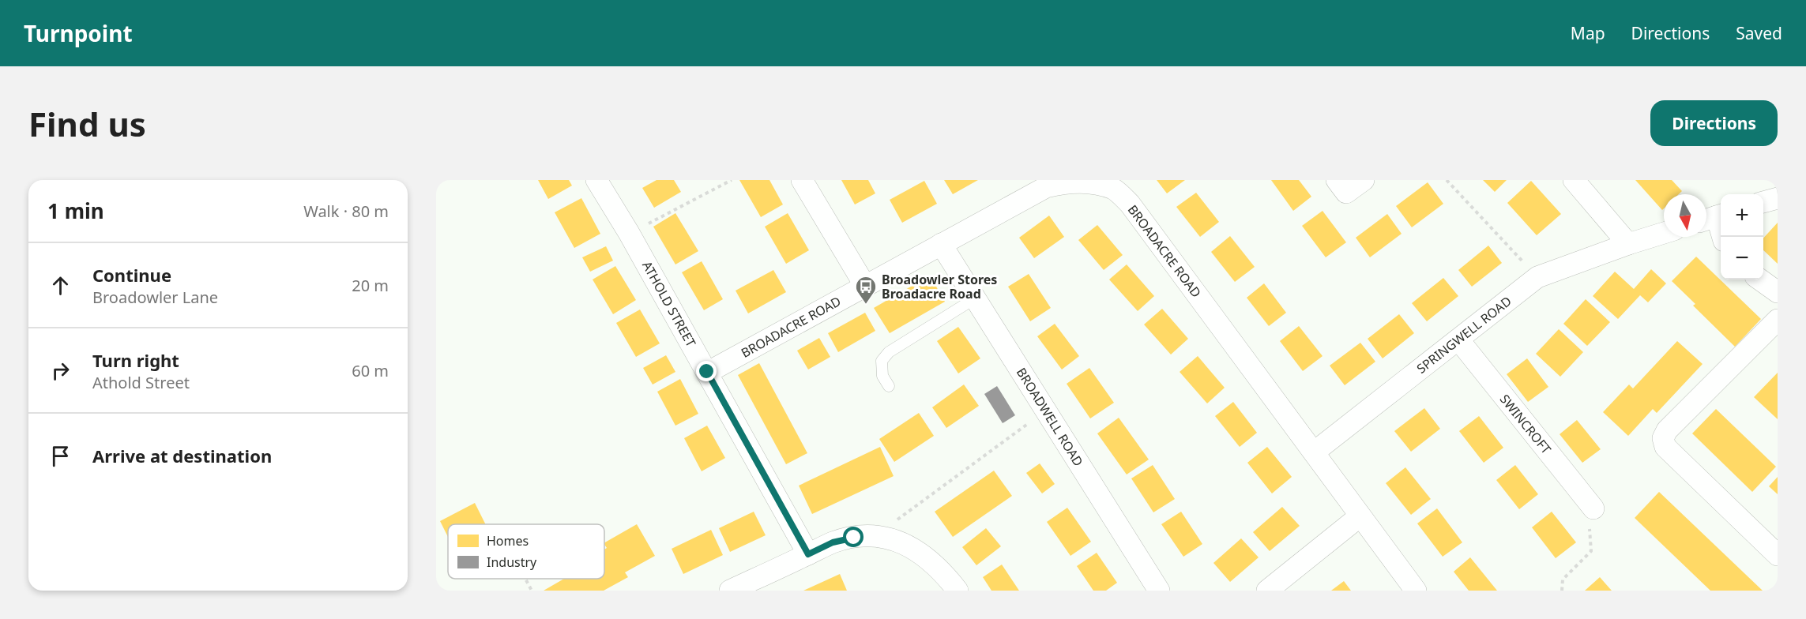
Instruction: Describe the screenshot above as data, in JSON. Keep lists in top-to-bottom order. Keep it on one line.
{"streets":{"street":["BROADACRE ROAD","ATHOLD STREET","SPRINGWELL ROAD","BROADWELL ROAD","SWINCROFT"]},"crossings":[["BROADACRE ROAD","ATHOLD STREET"],["BROADACRE ROAD","SPRINGWELL ROAD"],["BROADACRE ROAD","BROADWELL ROAD"],["SPRINGWELL ROAD","SWINCROFT"]],"places":{"bus stop":["Broadowler Stores Broadacre Road"]},"legend":["Homes","Industry"],"north":"bottom","page":{"header":"Turnpoint","nav":["Map","Directions","Saved"],"buttons":"Directions","title":"Find us","heading":["1 min","Walk · 80 m"],"map_buttons":["+","−"],"list":[["Continue","Broadowler Lane","20 m"],["Turn right","Athold Street","60 m"],"Arrive at destination"]}}
